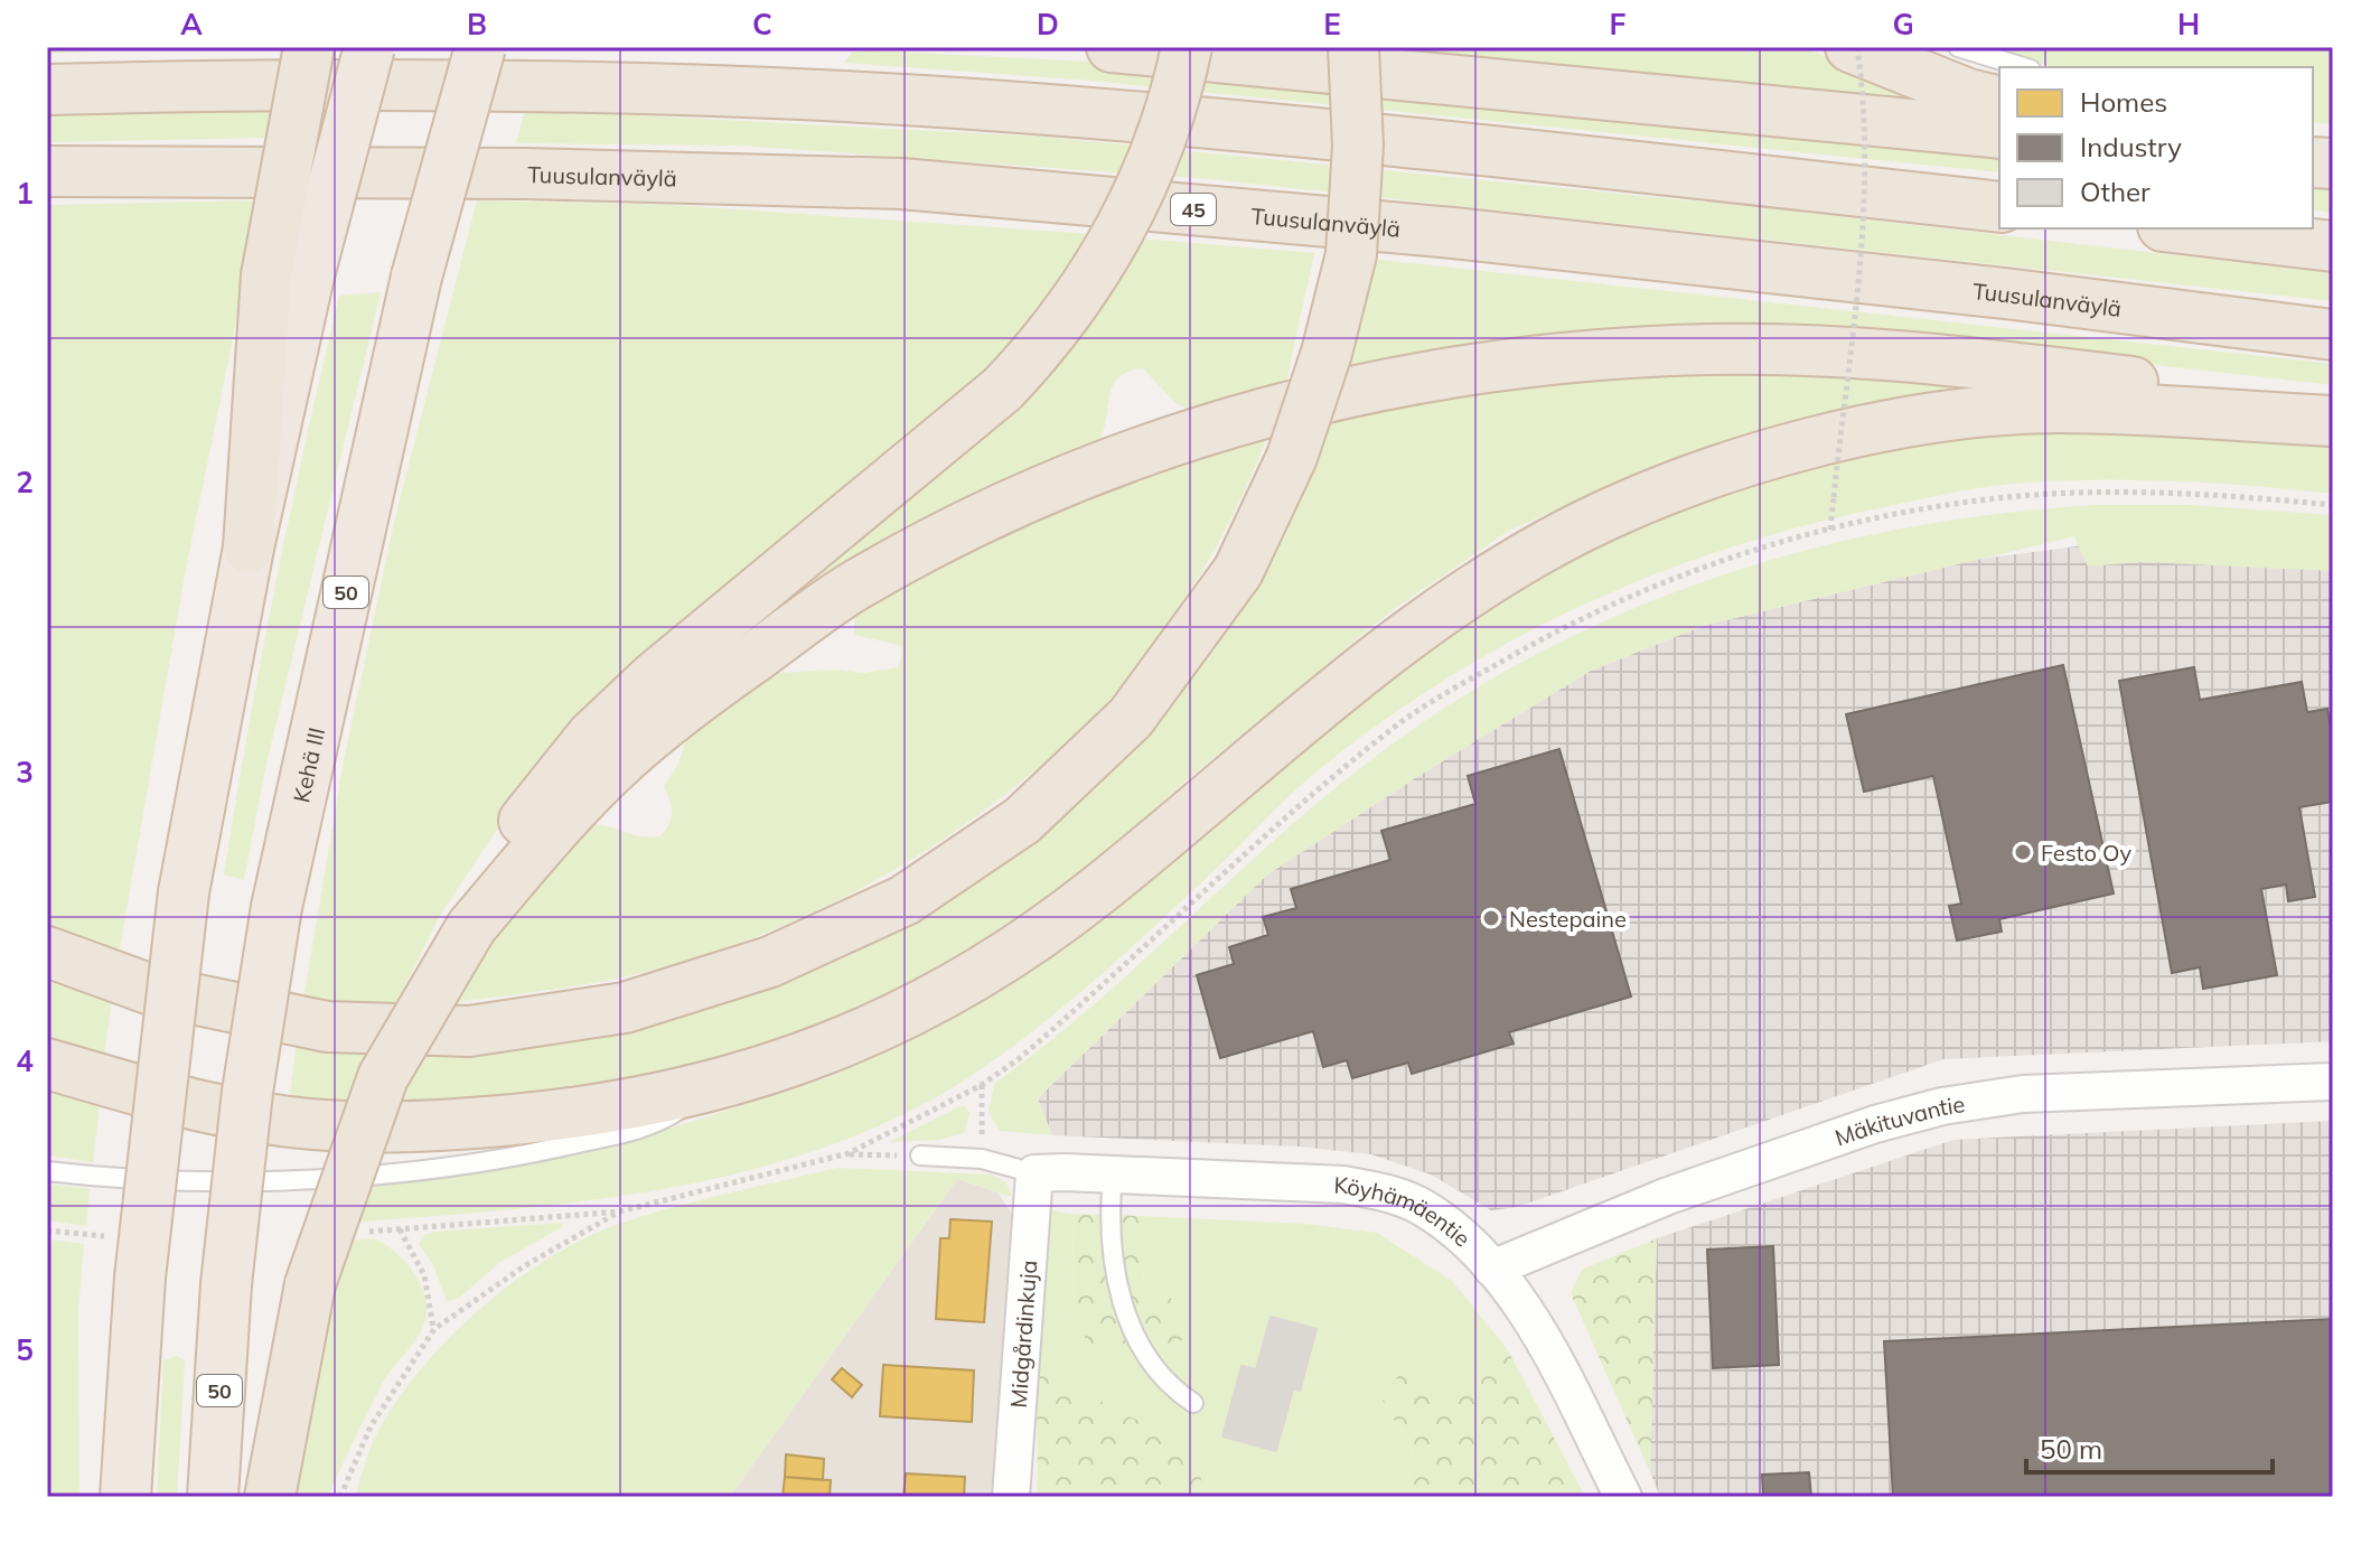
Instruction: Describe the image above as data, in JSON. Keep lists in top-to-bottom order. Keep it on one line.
{"streets":{"highway":["Tuusulanväylä","45","50","Kehä III"],"street":["Mäkituvantie","Köyhämäentie","Midgårdinkuja"]},"crossings":[["Mäkituvantie","Köyhämäentie"],["Köyhämäentie","Midgårdinkuja"]],"places":["Festo Oy","Nestepaine"],"legend":["Homes","Industry","Other"],"scale_bar":"50 m","grid":{"columns":["A","B","C","D","E","F","G","H"],"rows":["1","2","3","4","5"]}}
